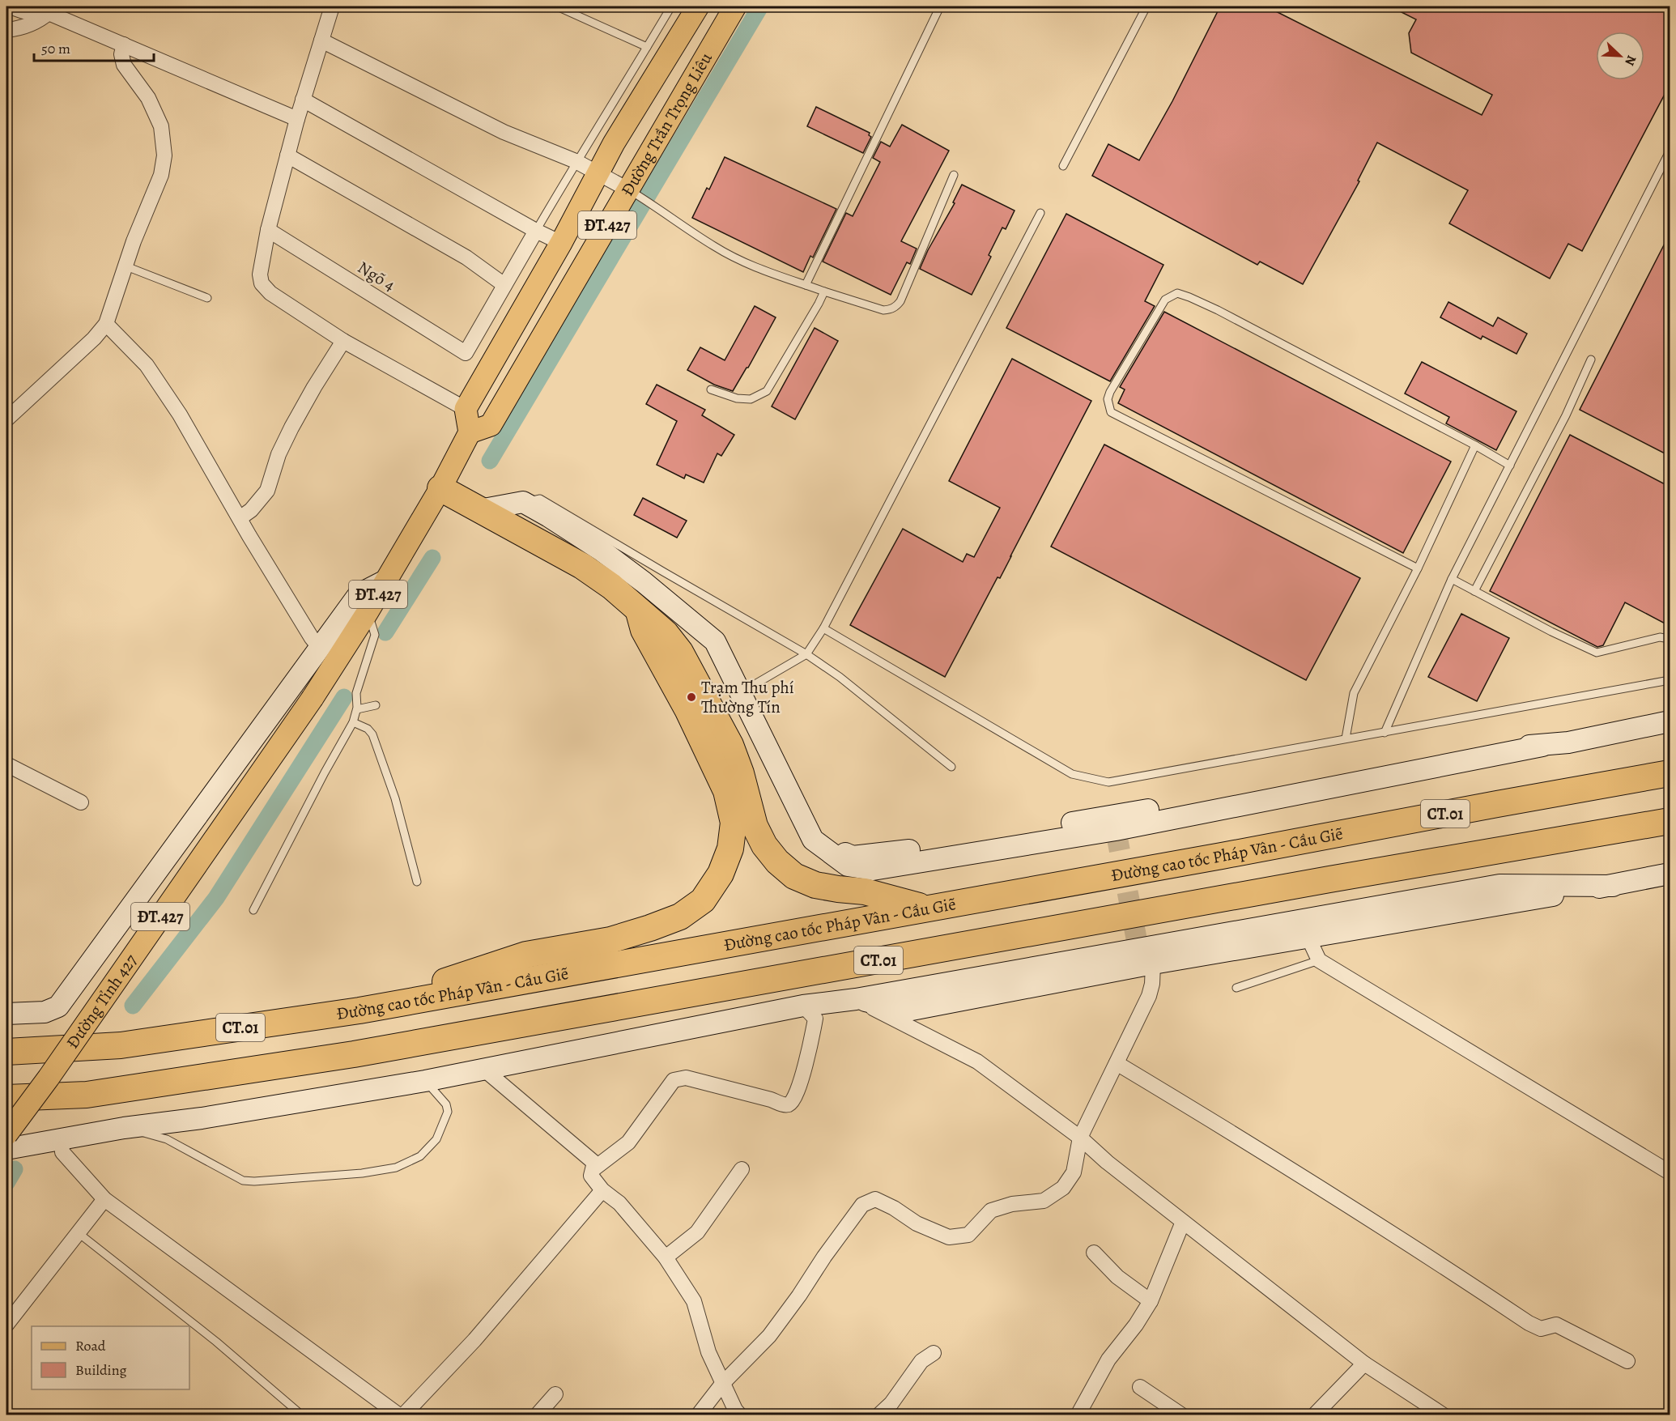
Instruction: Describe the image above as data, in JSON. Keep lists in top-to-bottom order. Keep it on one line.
{"streets":{"highway":["CT.01","Đường cao tốc Pháp Vân - Cầu Giẽ"],"main road":["Đường Trần Trọng Liêu","ĐT.427","Đường Tỉnh 427"],"street":["Ngõ 4"]},"crossings":[["Đường Trần Trọng Liêu","ĐT.427"],["ĐT.427","Đường Tỉnh 427"]],"places":["Trạm Thu phí Thường Tín"],"legend":["Road","Building"],"scale_bar":"50 m","north":"bottom right"}
